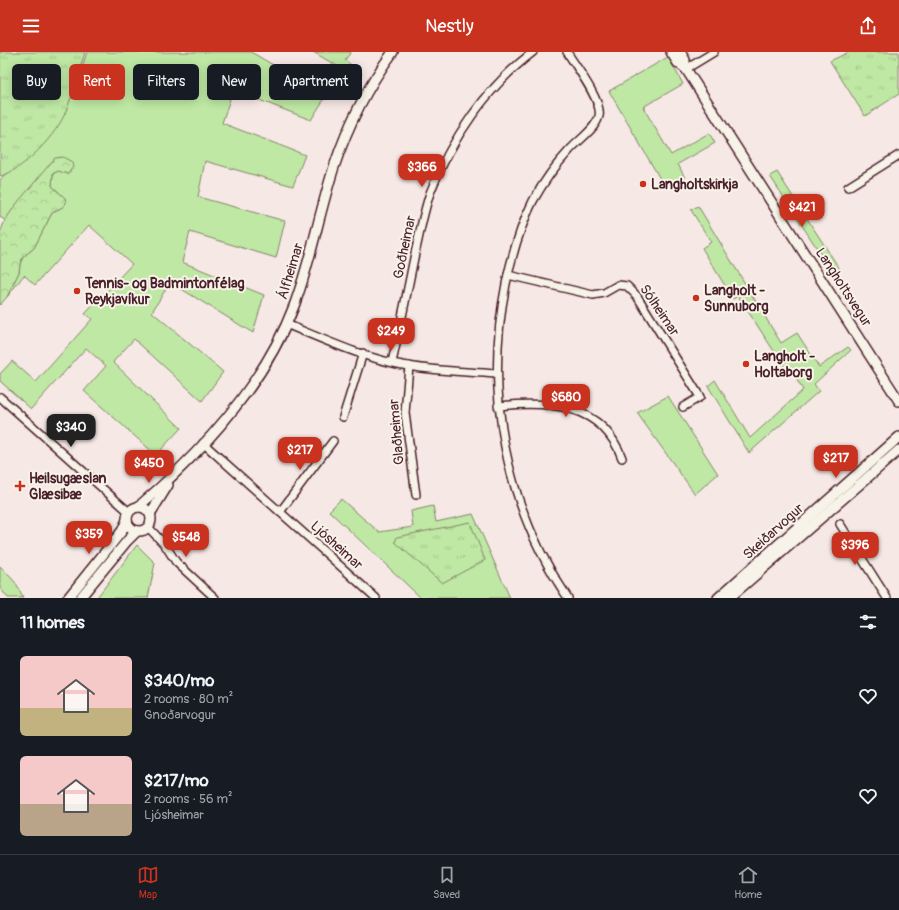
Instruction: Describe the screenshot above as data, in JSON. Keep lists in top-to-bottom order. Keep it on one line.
{"streets":{"street":["Goðheimar","Álfheimar","Langholtsvegur","Sólheimar","Glaðheimar","Skeiðarvogur","Ljósheimar"]},"crossings":[["Álfheimar","Ljósheimar"]],"places":{"other":["Langholtskirkja","Tennis- og Badmintonfélag Reykjavíkur","Langholt - Sunnuborg","Langholt - Holtaborg"],"health":["Heilsugæslan Glæsibæ"]},"page":{"header":"Nestly","chip":["Buy","Rent","Filters","New","Apartment"],"price":["$366","$421","$249","$680","$340","$217","$217","$450","$359","$548","$396"],"heading":"11 homes","list":[{"name":"$340/mo","note":"2 rooms · 80 m² · Gnoðarvogur"},{"name":"$217/mo","note":"2 rooms · 56 m² · Ljósheimar"}],"tabs":["Map","Saved","Home"]}}
